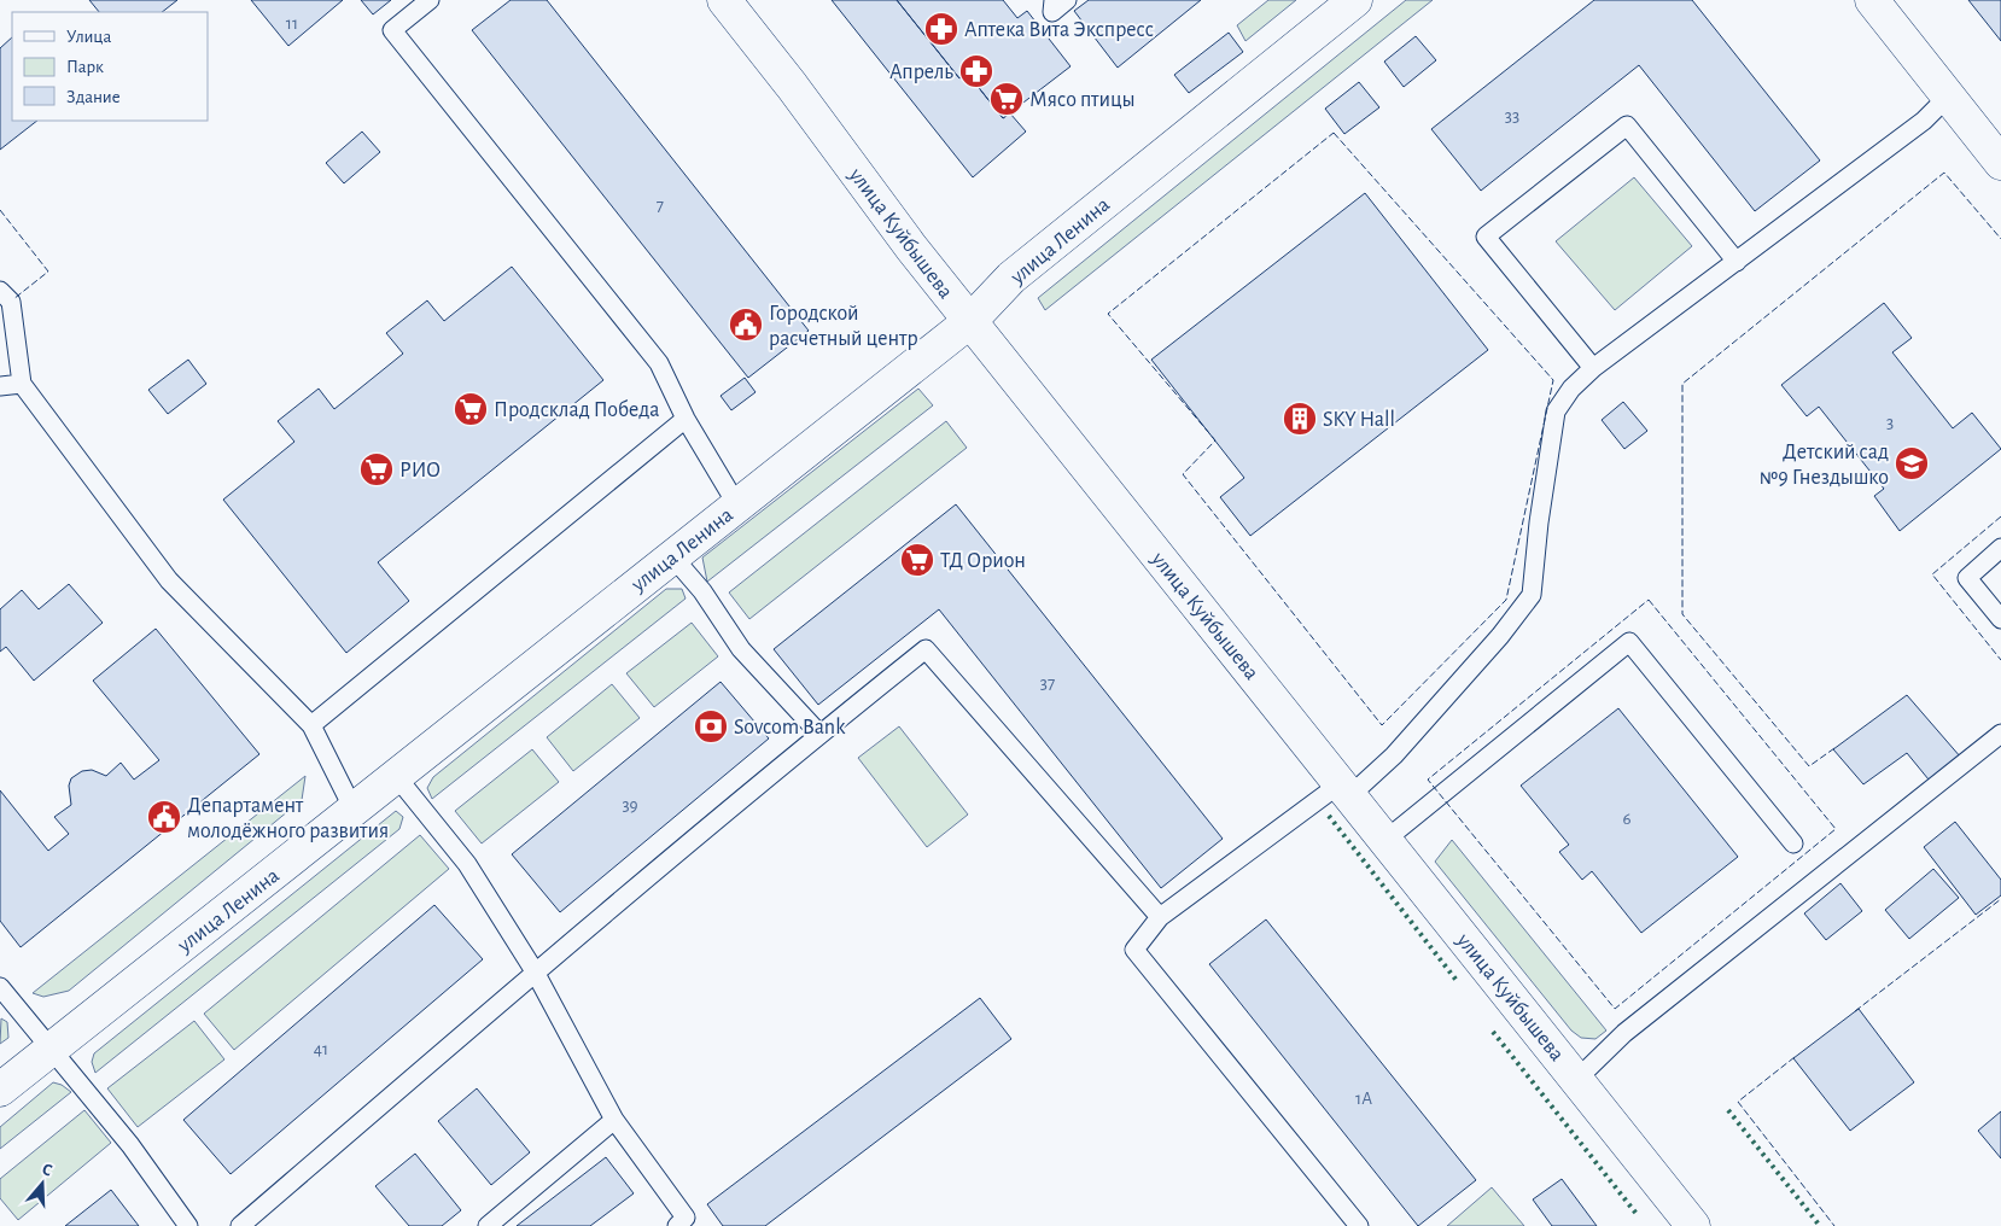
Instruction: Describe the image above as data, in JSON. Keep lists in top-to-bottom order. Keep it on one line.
{"streets":{"street":["улица Куйбышева","улица Ленина"]},"crossings":[["улица Куйбышева","улица Ленина"]],"places":{"pharmacy":["Аптека Вита Экспресс","Апрель"],"supermarket":["Мясо птицы","Продсклад Победа","РИО","ТД Орион"],"public building":["Городской расчетный центр","Департамент молодёжного развития"],"building":["SKY Hall"],"school or university":["Детский сад №9 Гнездышко"],"bank":["Sovcom Bank"]},"house_numbers":["11","33","7","3","37","39","6","41","1А"],"legend":["Улица","Парк","Здание"],"north":"top"}
